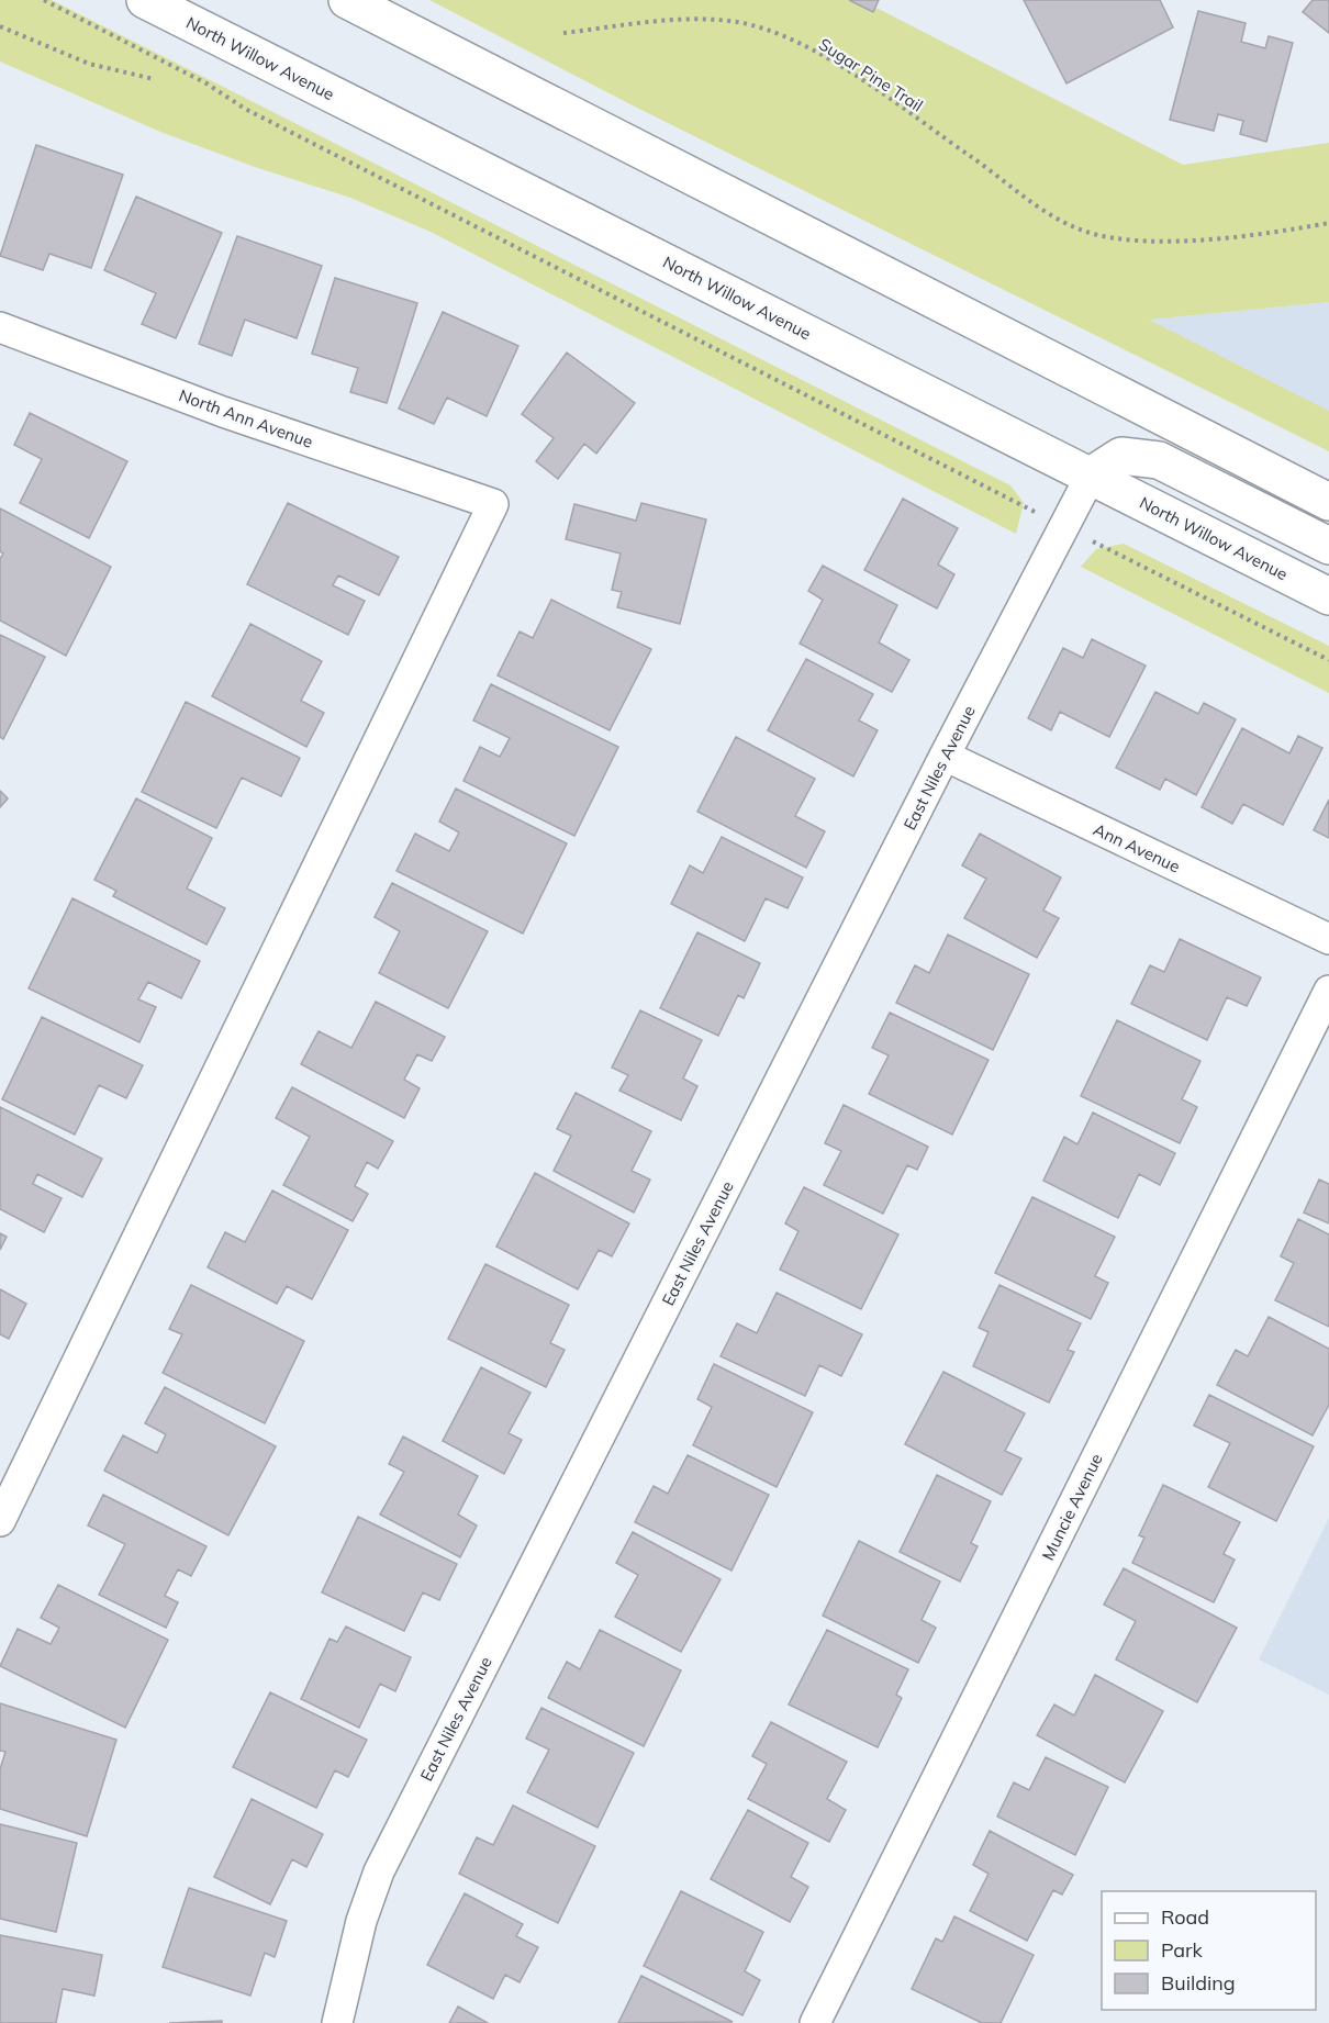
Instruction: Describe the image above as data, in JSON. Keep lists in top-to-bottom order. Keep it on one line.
{"streets":{"main road":["North Willow Avenue"],"street":["North Ann Avenue","East Niles Avenue","Ann Avenue","Muncie Avenue"],"path":["Sugar Pine Trail"]},"crossings":[["North Willow Avenue","East Niles Avenue"],["East Niles Avenue","Ann Avenue"]],"legend":["Road","Park","Building"]}
